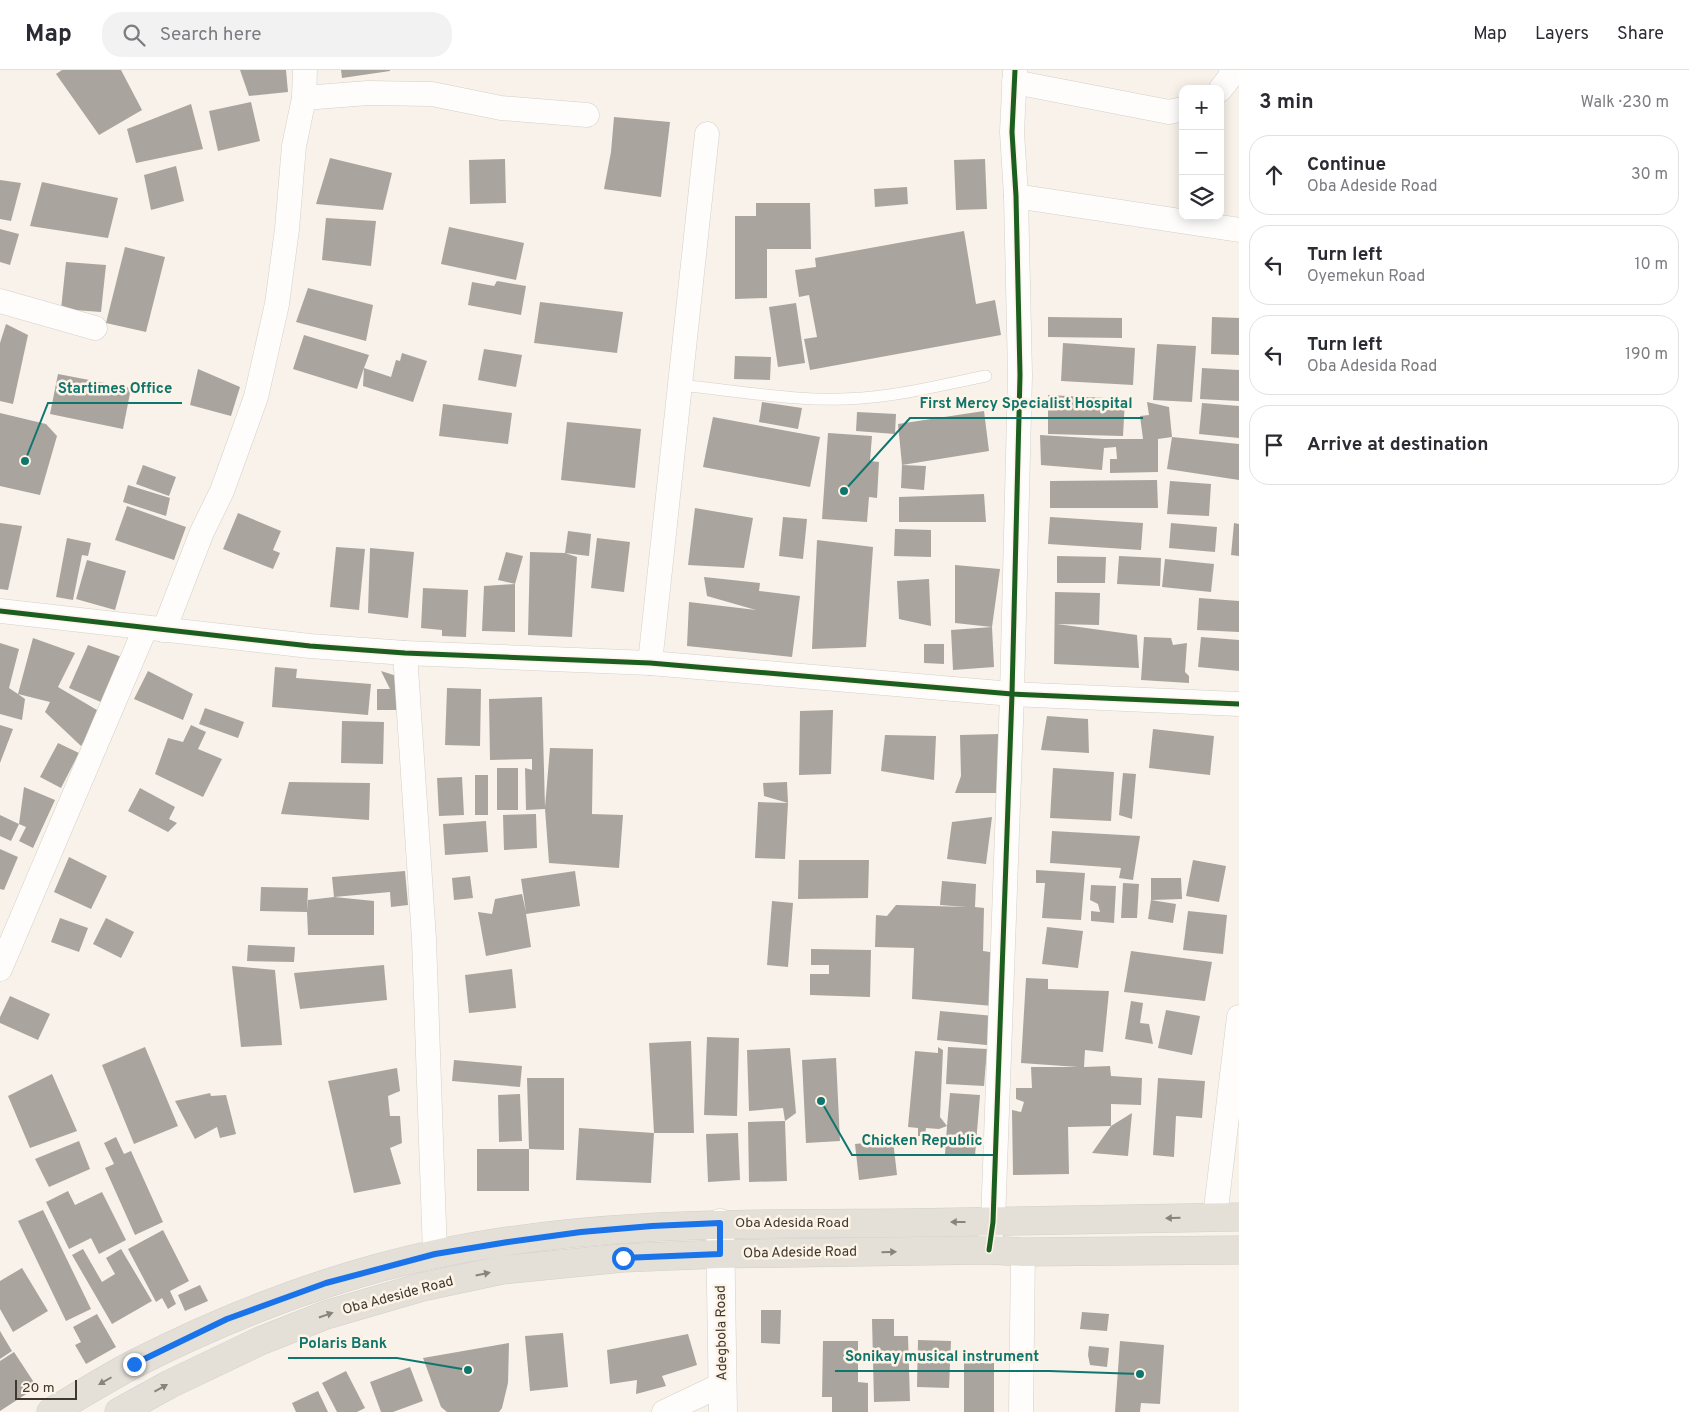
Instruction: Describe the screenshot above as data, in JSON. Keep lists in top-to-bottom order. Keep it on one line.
{"streets":{"main road":["Oba Adesida Road","Oba Adeside Road"],"street":["Adegbola Road"]},"crossings":[["Oba Adesida Road","Adegbola Road"],["Oba Adeside Road","Adegbola Road"]],"one_way":["Oba Adesida Road","Oba Adeside Road"],"places":["Startimes Office","First Mercy Specialist Hospital","Chicken Republic","Polaris Bank","Sonikay musical instrument"],"scale_bar":"20 m","page":{"header":"Map","search":"Search here","nav":["Map","Layers","Share"],"heading":["3 min","Walk · 230 m"],"map_buttons":["+","−"],"list":[["Continue","Oba Adeside Road","30 m"],["Turn left","Oyemekun Road","10 m"],["Turn left","Oba Adesida Road","190 m"],"Arrive at destination"],"scale":"20 m"}}
